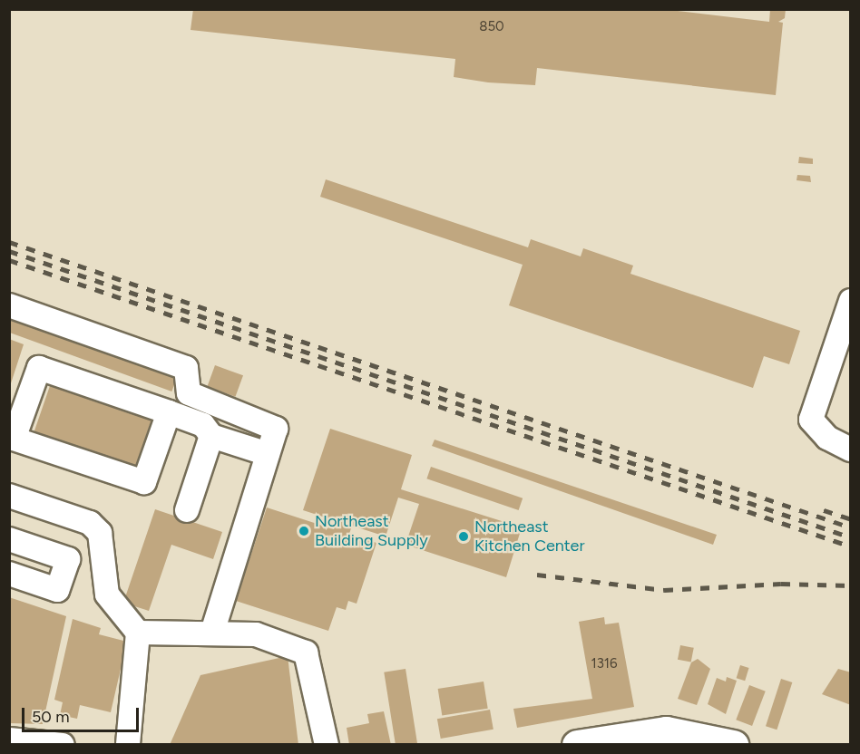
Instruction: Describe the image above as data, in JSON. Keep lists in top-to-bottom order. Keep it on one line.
{"places":["Northeast Building Supply","Northeast Kitchen Center"],"house_numbers":["850","1316"],"scale_bar":"50 m"}
